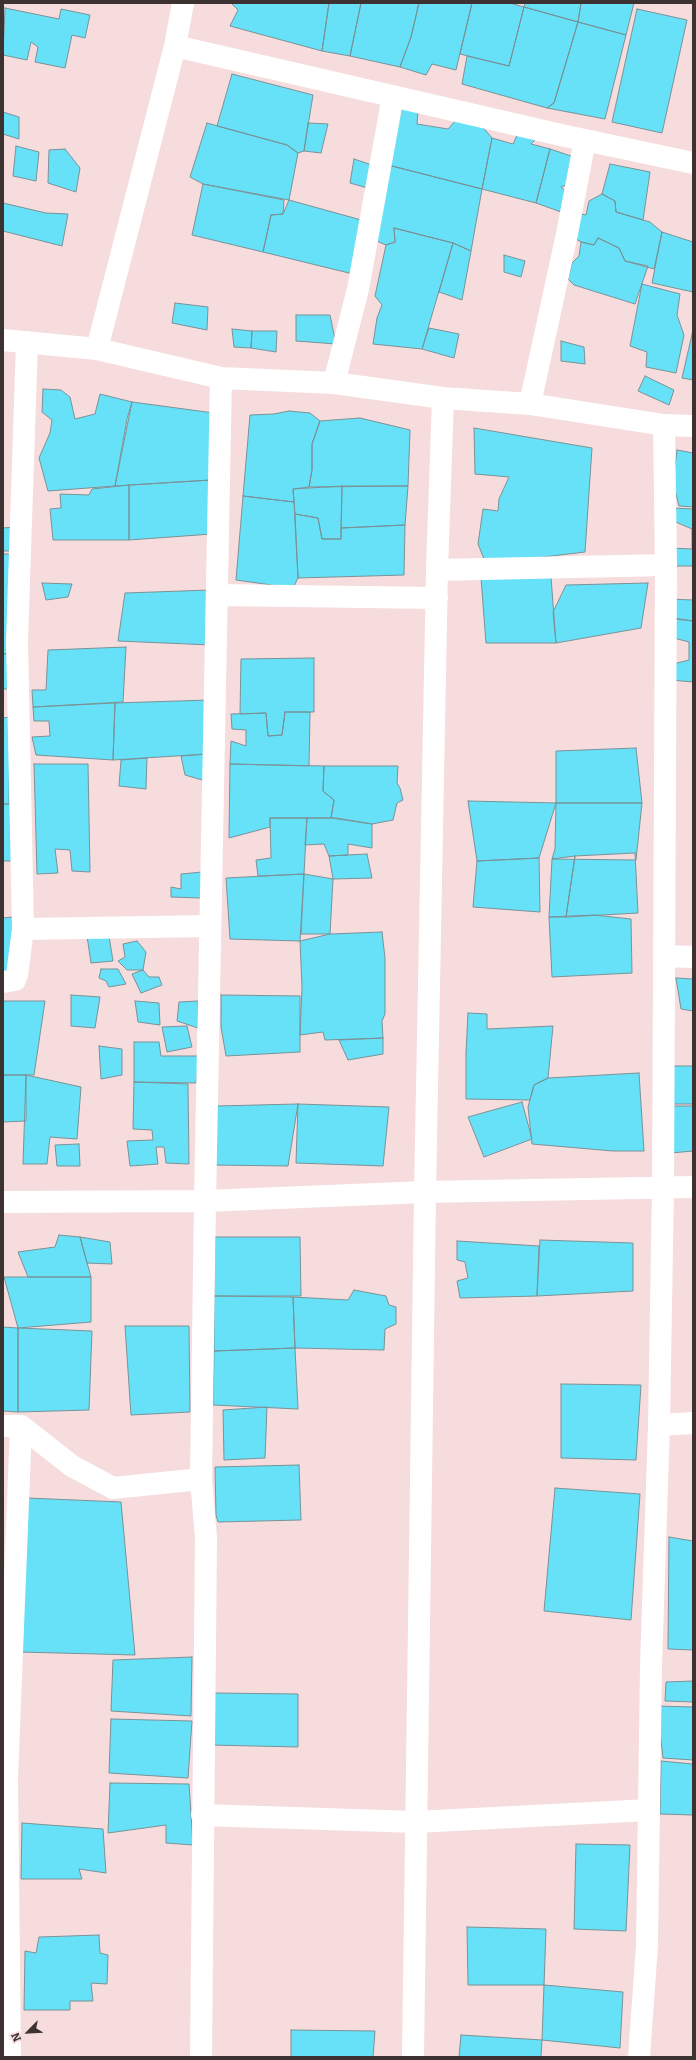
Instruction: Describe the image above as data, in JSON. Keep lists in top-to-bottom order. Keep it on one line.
{"north":"bottom left"}
